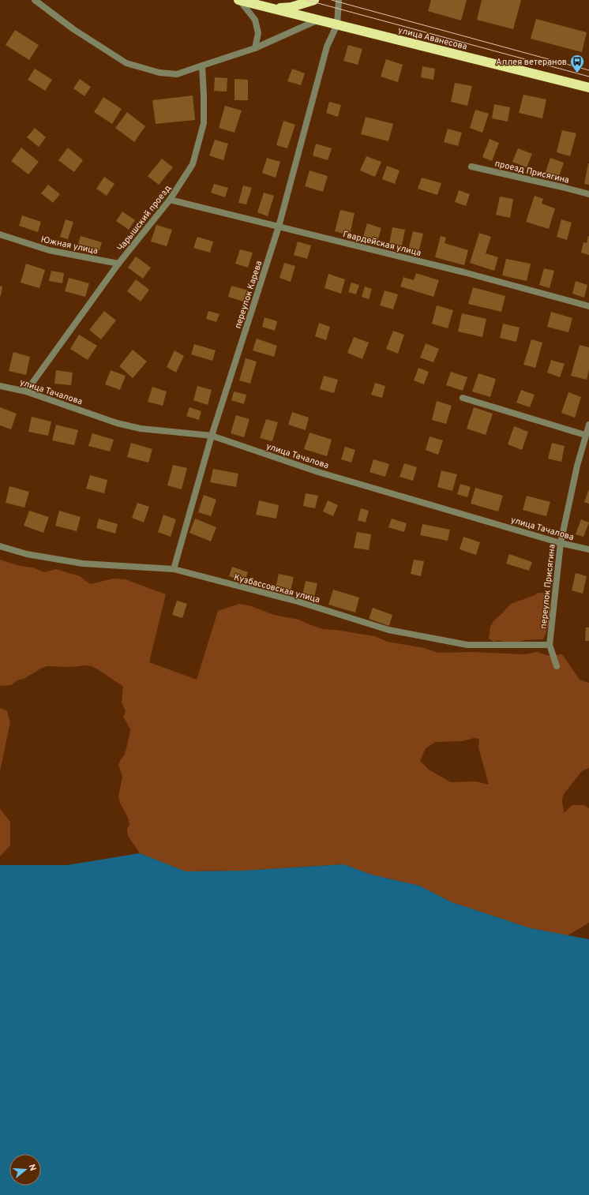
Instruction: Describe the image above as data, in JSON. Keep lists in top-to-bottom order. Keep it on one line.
{"streets":{"highway":["улица Аванесова"],"street":["проезд Присягина","Чарышский проезд","Гвардейская улица","Южная улица","переулок Карева","улица Тачалова","переулок Присягина","Кузбассовская улица"]},"crossings":[["улица Аванесова","переулок Карева"],["Чарышский проезд","Гвардейская улица"],["Чарышский проезд","Южная улица"],["Чарышский проезд","улица Тачалова"],["Гвардейская улица","переулок Карева"],["переулок Карева","улица Тачалова"],["переулок Карева","Кузбассовская улица"],["улица Тачалова","переулок Присягина"],["переулок Присягина","Кузбассовская улица"]],"places":{"bus stop":["Аллея ветеранов"]},"north":"right"}
